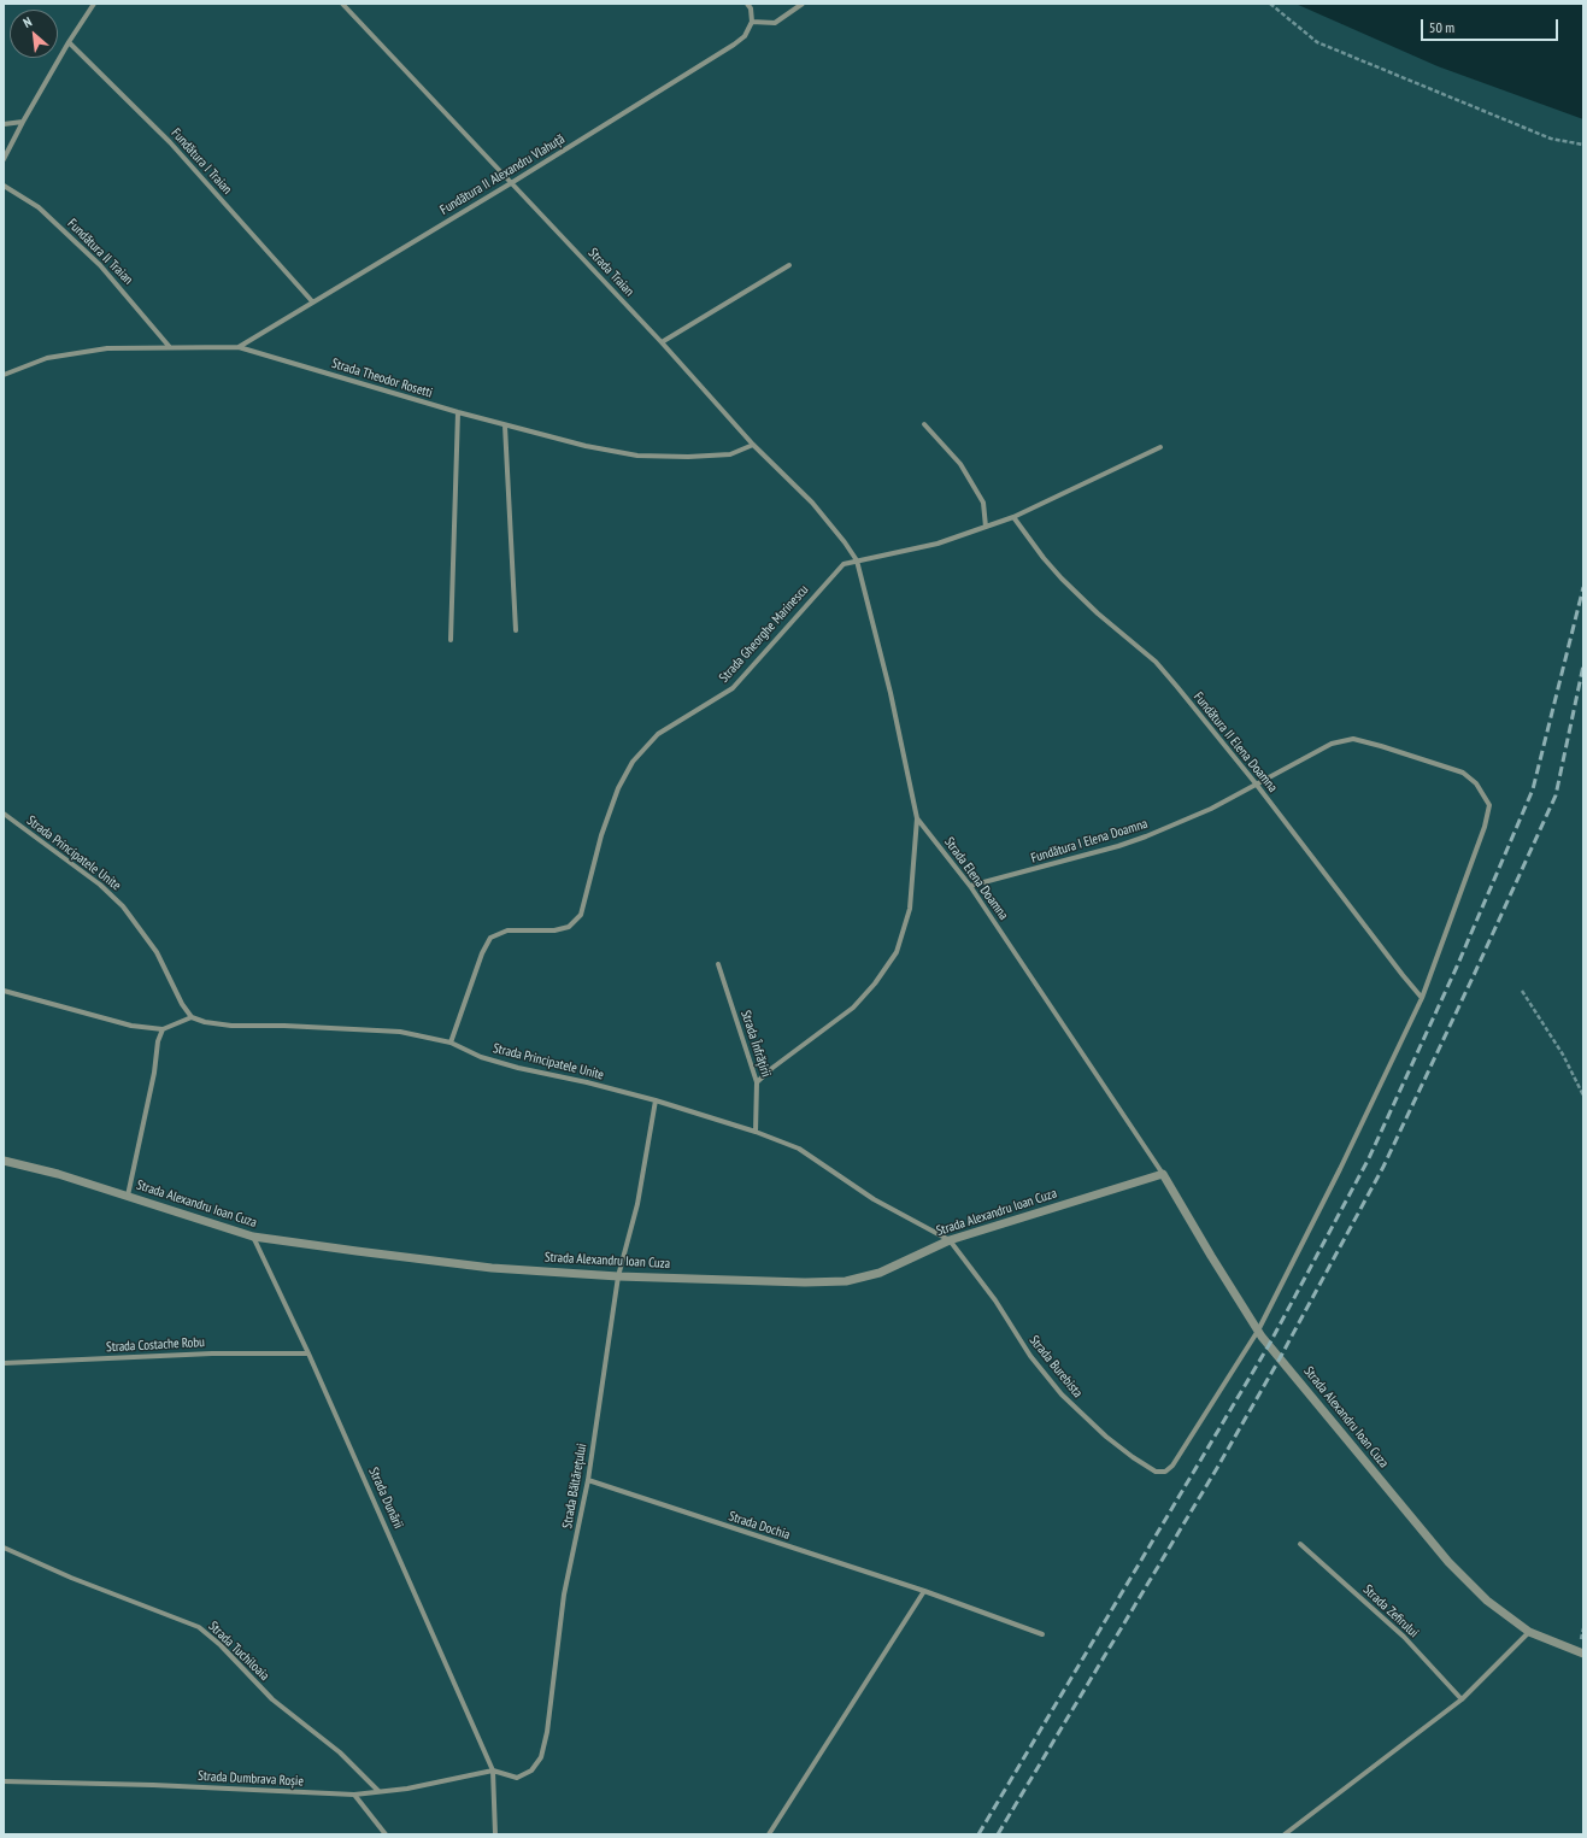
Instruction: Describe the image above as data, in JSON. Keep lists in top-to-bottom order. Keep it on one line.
{"streets":{"street":["Fundătura I Traian","Fundătura II Alexandru Vlahuță","Fundătura II Traian","Strada Traian","Strada Theodor Rosetti","Strada Gheorghe Marinescu","Fundătura II Elena Doamna","Fundătura I Elena Doamna","Strada Principatele Unite","Strada Elena Doamna","Strada Înfrățirii","Strada Alexandru Ioan Cuza","Strada Costache Robu","Strada Burebista","Strada Băltărețului","Strada Dunării","Strada Dochia","Strada Zefirului","Strada Tuchiloaia","Strada Dumbrava Roșie"]},"crossings":[["Fundătura I Traian","Fundătura II Alexandru Vlahuță"],["Fundătura II Alexandru Vlahuță","Strada Traian"],["Fundătura II Alexandru Vlahuță","Strada Theodor Rosetti"],["Fundătura II Traian","Strada Theodor Rosetti"],["Strada Traian","Strada Theodor Rosetti"],["Strada Traian","Strada Gheorghe Marinescu"],["Strada Traian","Strada Elena Doamna"],["Strada Gheorghe Marinescu","Fundătura II Elena Doamna"],["Strada Gheorghe Marinescu","Strada Principatele Unite"],["Strada Gheorghe Marinescu","Strada Elena Doamna"],["Fundătura II Elena Doamna","Fundătura I Elena Doamna"],["Fundătura I Elena Doamna","Strada Elena Doamna"],["Strada Principatele Unite","Strada Înfrățirii"],["Strada Principatele Unite","Strada Alexandru Ioan Cuza"],["Strada Principatele Unite","Strada Burebista"],["Strada Principatele Unite","Strada Băltărețului"],["Strada Elena Doamna","Strada Alexandru Ioan Cuza"],["Strada Alexandru Ioan Cuza","Strada Burebista"],["Strada Alexandru Ioan Cuza","Strada Băltărețului"],["Strada Alexandru Ioan Cuza","Strada Dunării"],["Strada Costache Robu","Strada Dunării"],["Strada Băltărețului","Strada Dunării"],["Strada Băltărețului","Strada Dochia"],["Strada Băltărețului","Strada Dumbrava Roșie"],["Strada Dunării","Strada Dumbrava Roșie"],["Strada Tuchiloaia","Strada Dumbrava Roșie"]],"scale_bar":"50 m","north":"top left"}
